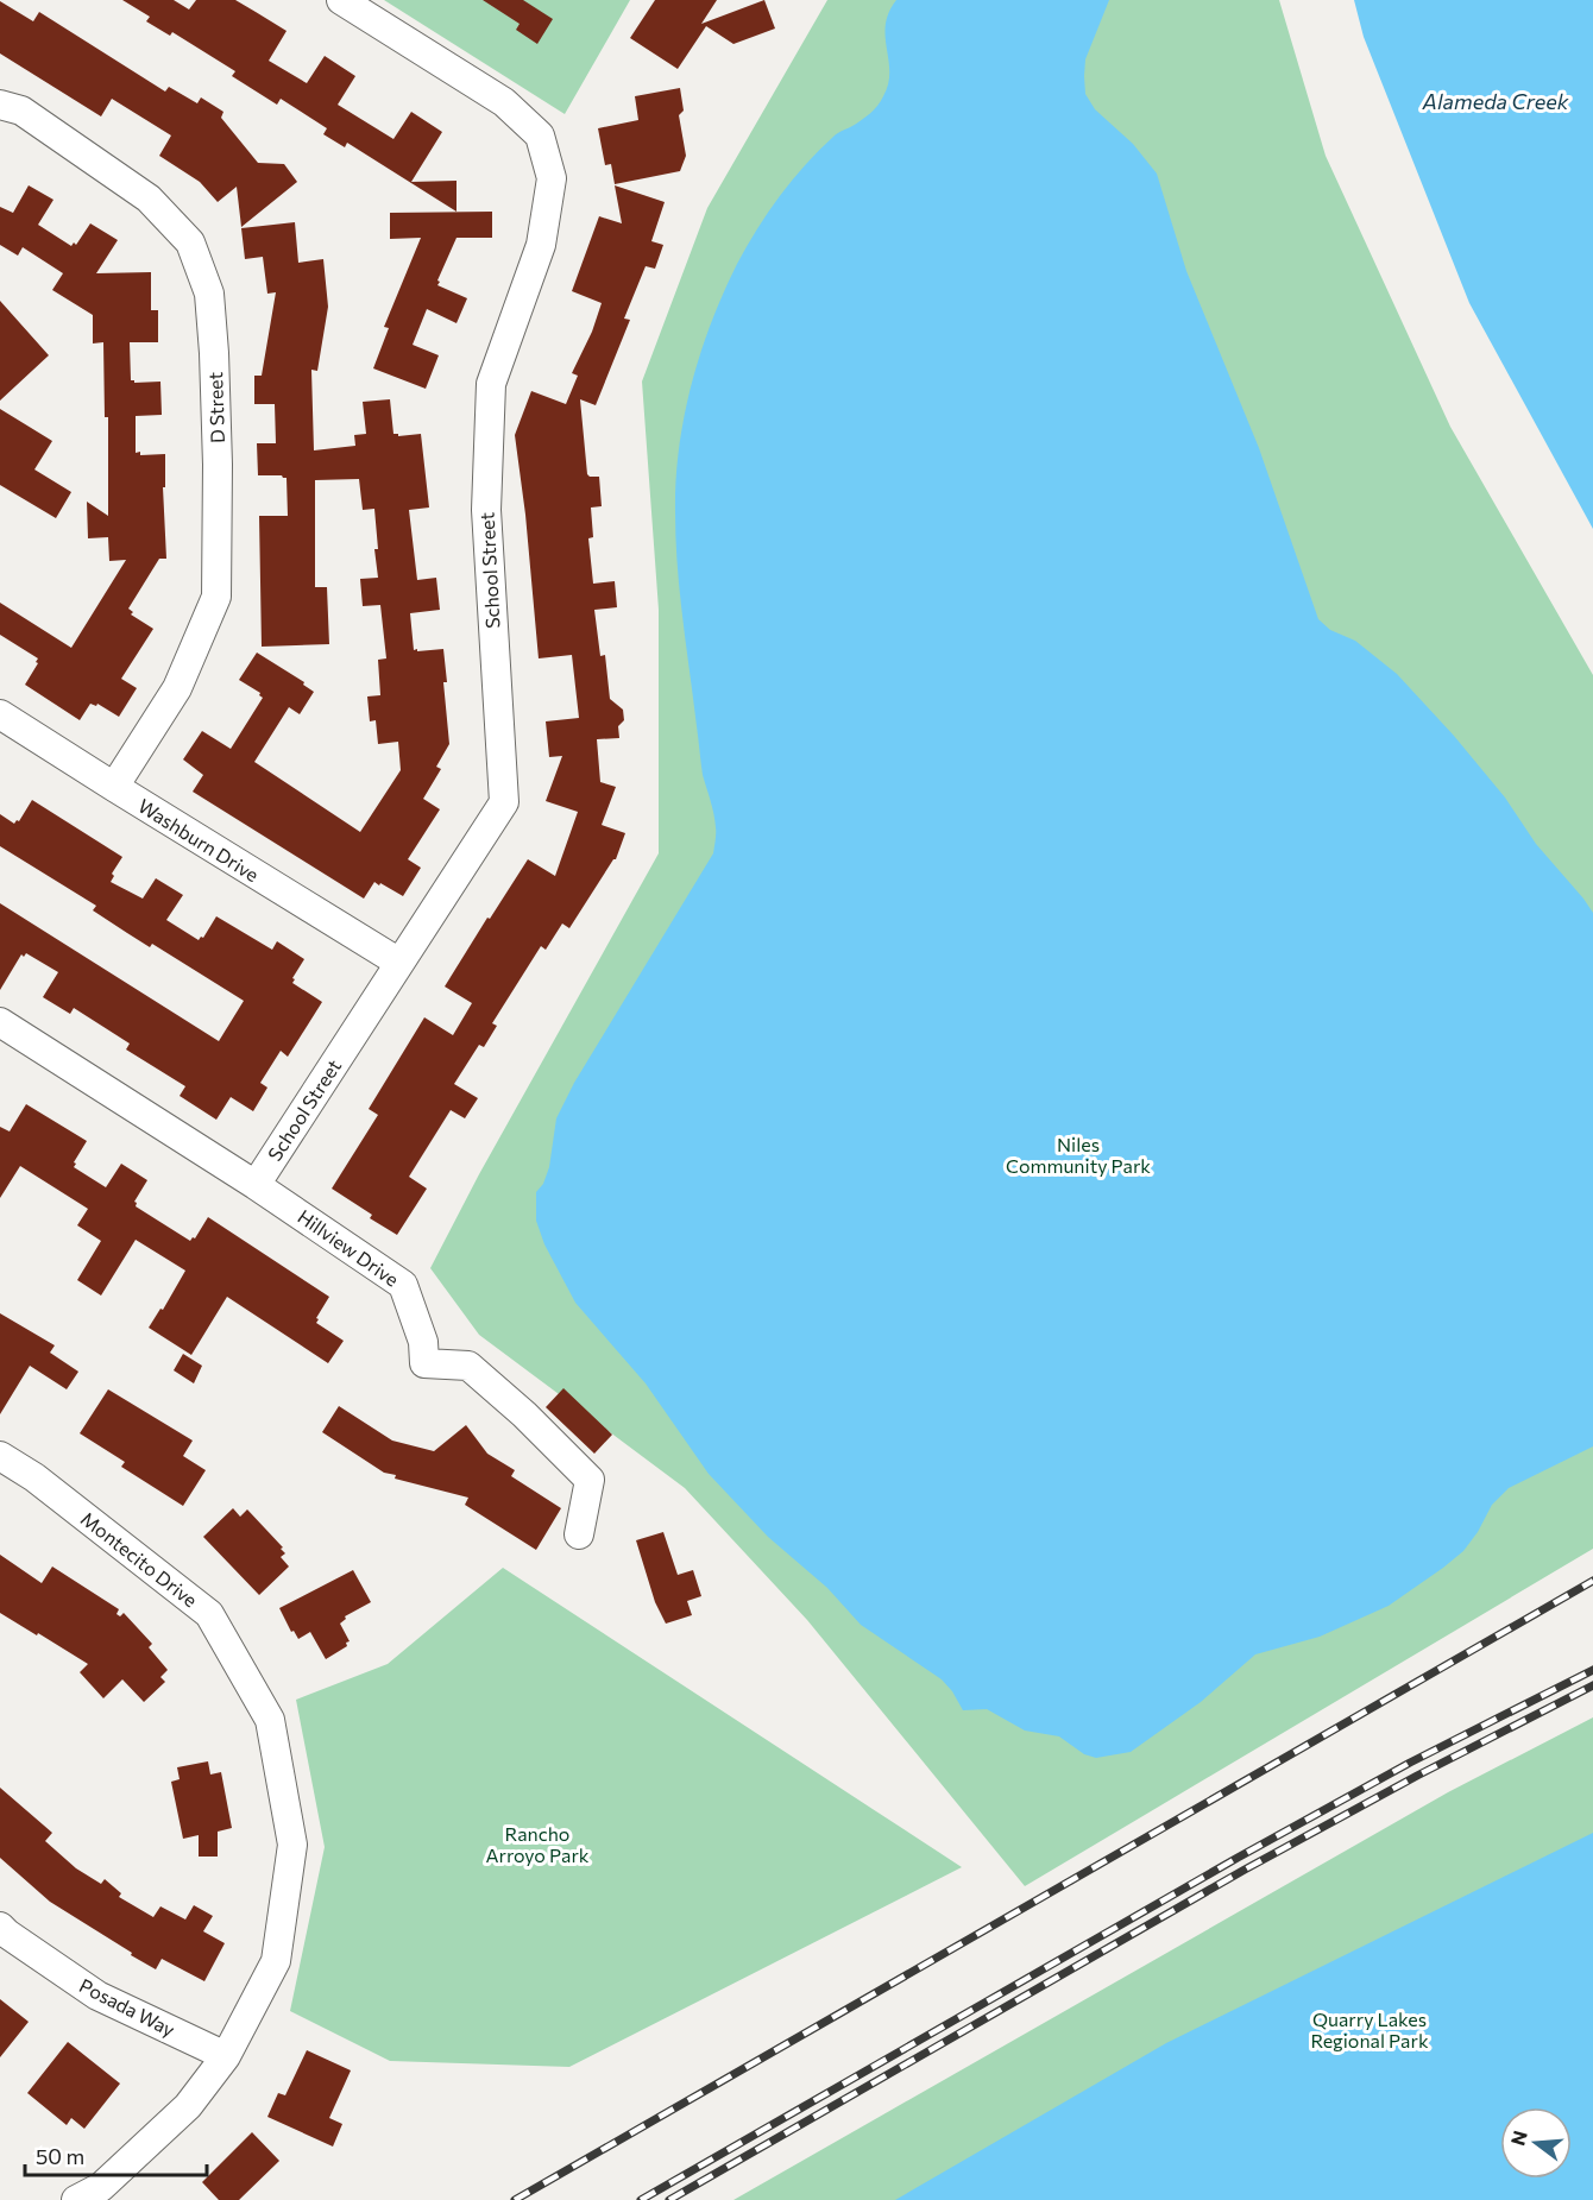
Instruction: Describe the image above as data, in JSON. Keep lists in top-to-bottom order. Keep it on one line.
{"streets":{"street":["D Street","School Street","Washburn Drive","Hillview Drive","Montecito Drive","Posada Way"]},"crossings":[["D Street","Washburn Drive"],["School Street","Washburn Drive"],["School Street","Hillview Drive"],["Montecito Drive","Posada Way"]],"water":["Alameda Creek"],"parks":["Niles Community Park","Rancho Arroyo Park","Quarry Lakes Regional Park"],"scale_bar":"50 m","north":"left"}
